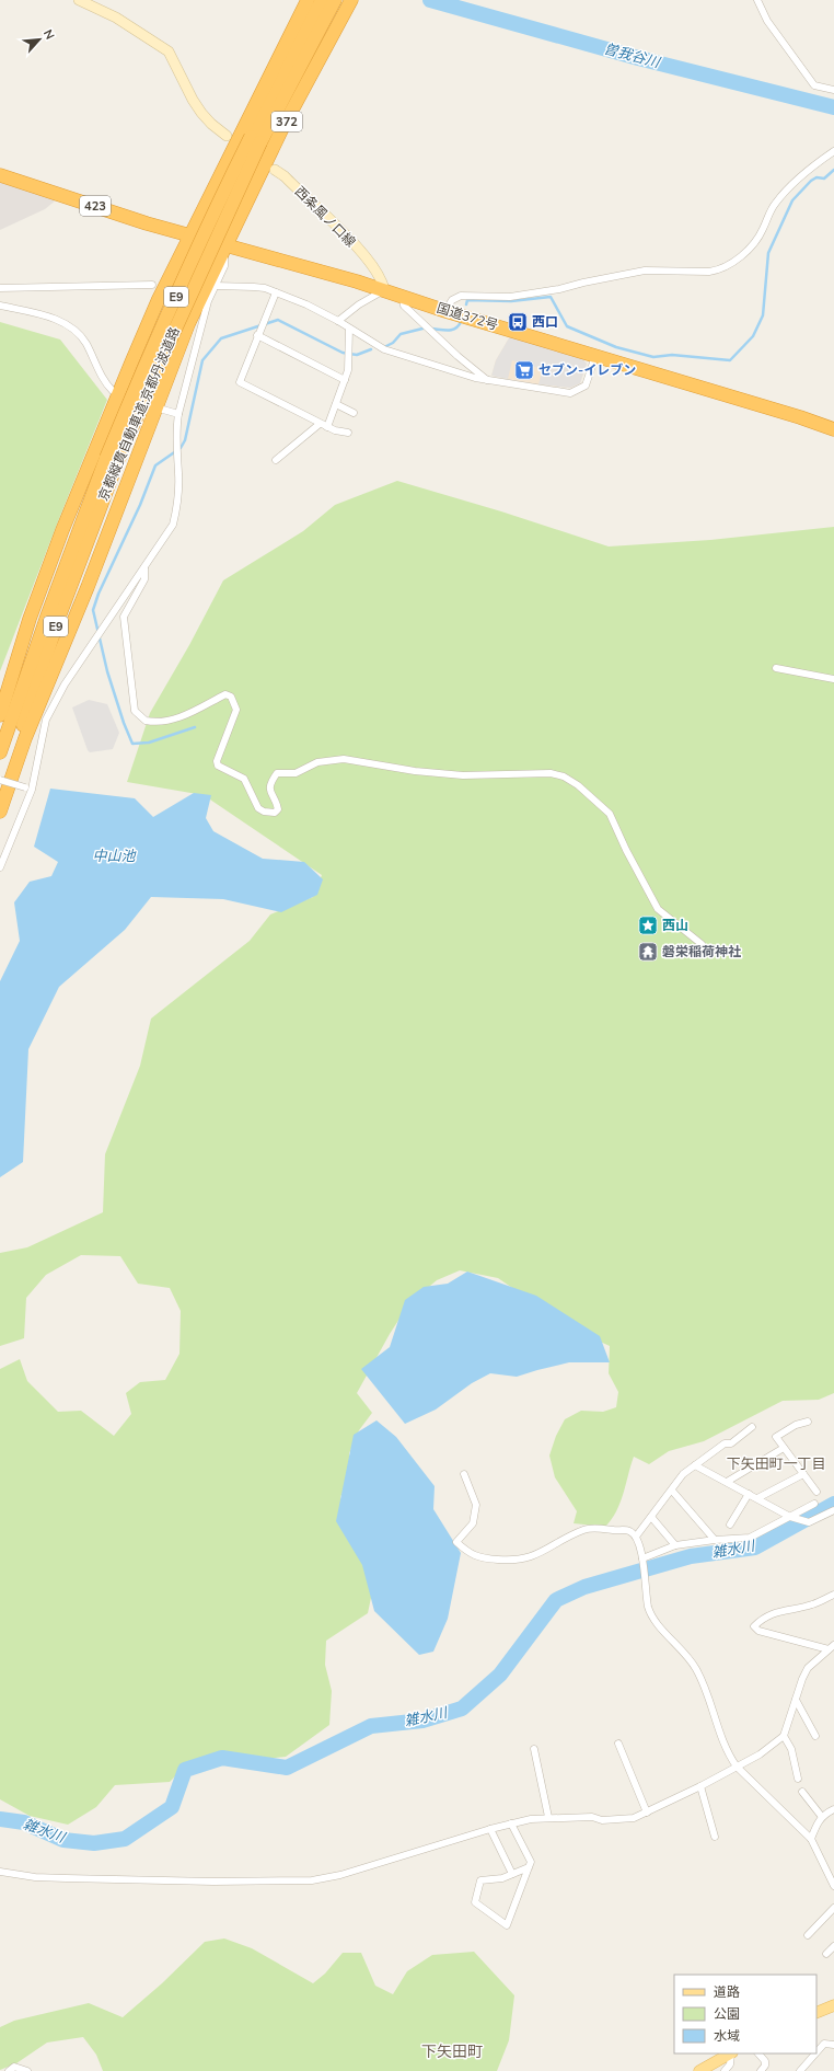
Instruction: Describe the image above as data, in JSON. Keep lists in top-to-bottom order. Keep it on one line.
{"streets":{"highway":["372","423","E9","国道372号","京都縦貫自動車道;京都丹波道路"],"main road":["西条風ノ口線"]},"crossings":[["372","423"],["372","国道372号"],["423","国道372号"],["西条風ノ口線","国道372号"]],"districts":["下矢田町一丁目","下矢田町"],"water":["曽我谷川","中山池","雑水川"],"places":{"bus stop":["西口"],"supermarket":["セブン-イレブン"],"place":["西山"],"temple":["磐栄稲荷神社"]},"legend":["道路","公園","水域"],"north":"top right"}
